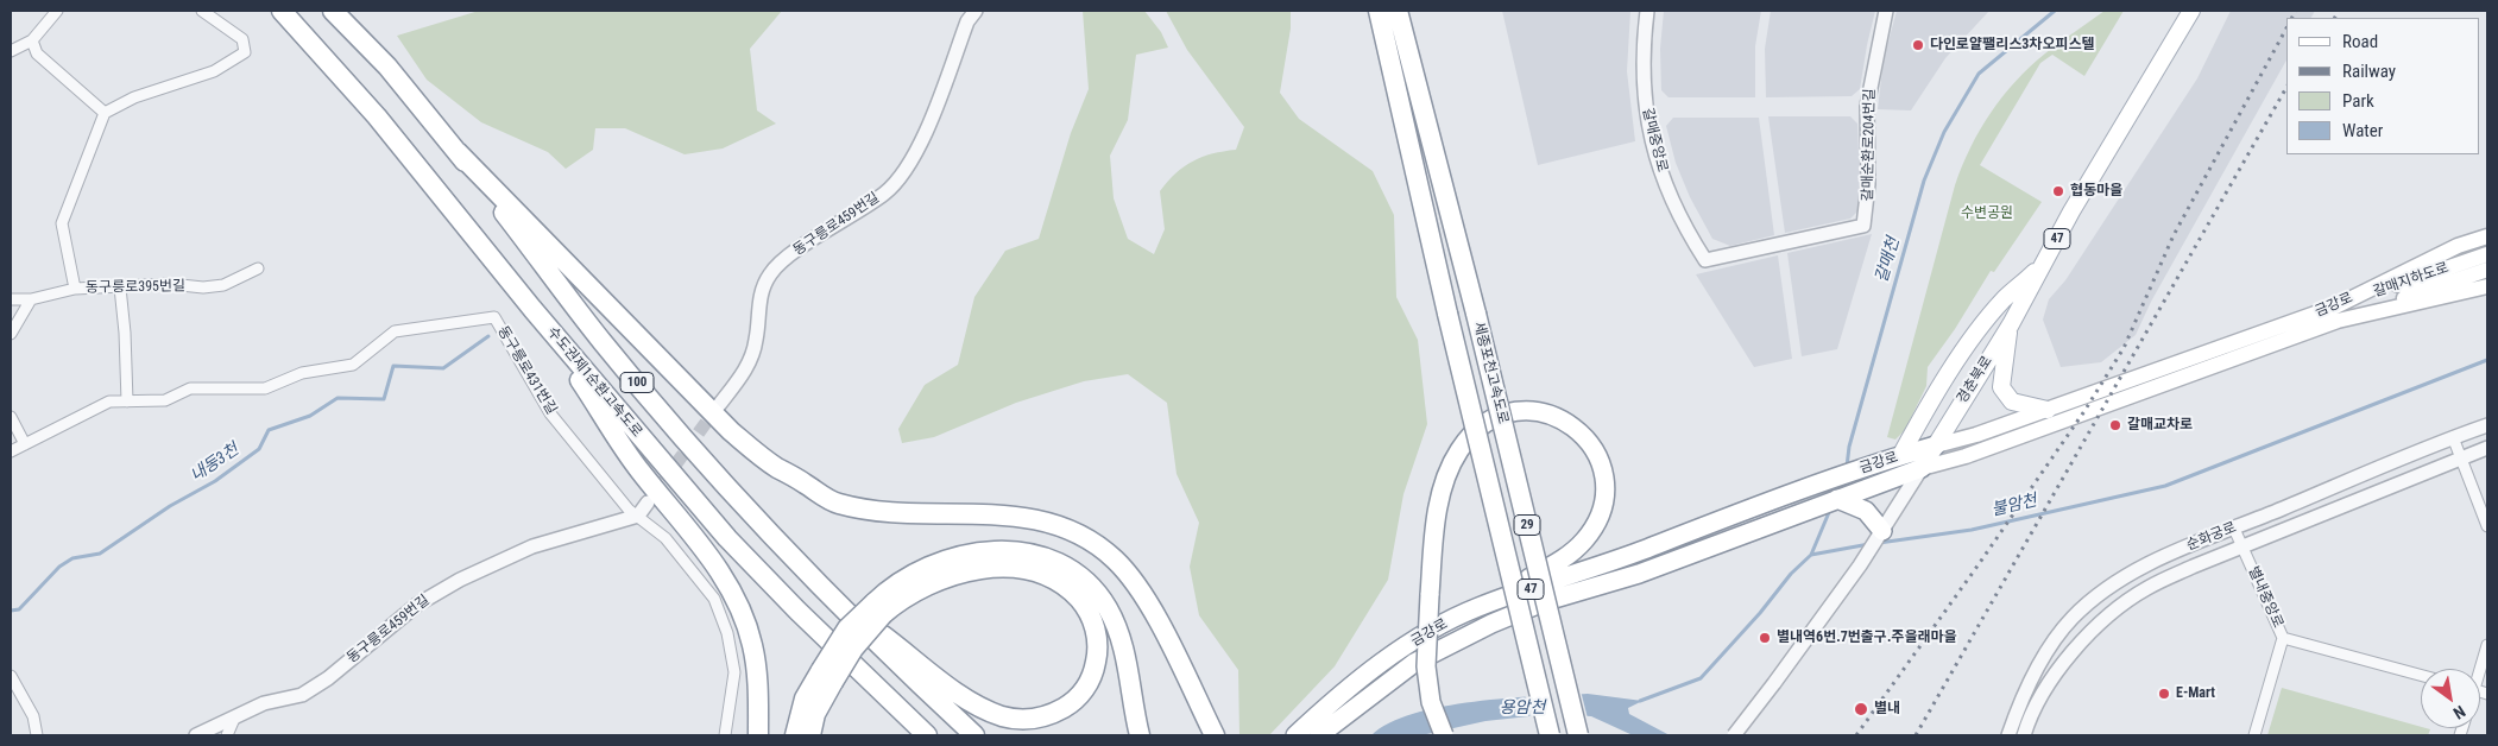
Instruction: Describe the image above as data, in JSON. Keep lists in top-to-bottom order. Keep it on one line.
{"streets":{"highway":["47","금강로","세종포천고속도로","수도권제1순환고속도로","100","29"],"main road":["갈매지하도로","경춘북로"],"street":["갈매중앙로","갈매순환로204번길","동구릉로459번길","동구릉로395번길","동구릉로431번길","순화궁로","별내중앙로"]},"crossings":[["갈매중앙로","갈매순환로204번길"],["동구릉로459번길","동구릉로431번길"],["갈매지하도로","금강로"],["금강로","경춘북로"],["순화궁로","별내중앙로"]],"water":["갈매천","내동3천","불암천","용암천"],"parks":["수변공원"],"places":["다인로얄팰리스3차오피스텔","협동마을","갈매교차로","별내역6번.7번출구.주을래마을","E-Mart","별내"],"legend":["Road","Railway","Park","Water"],"north":"bottom right"}
